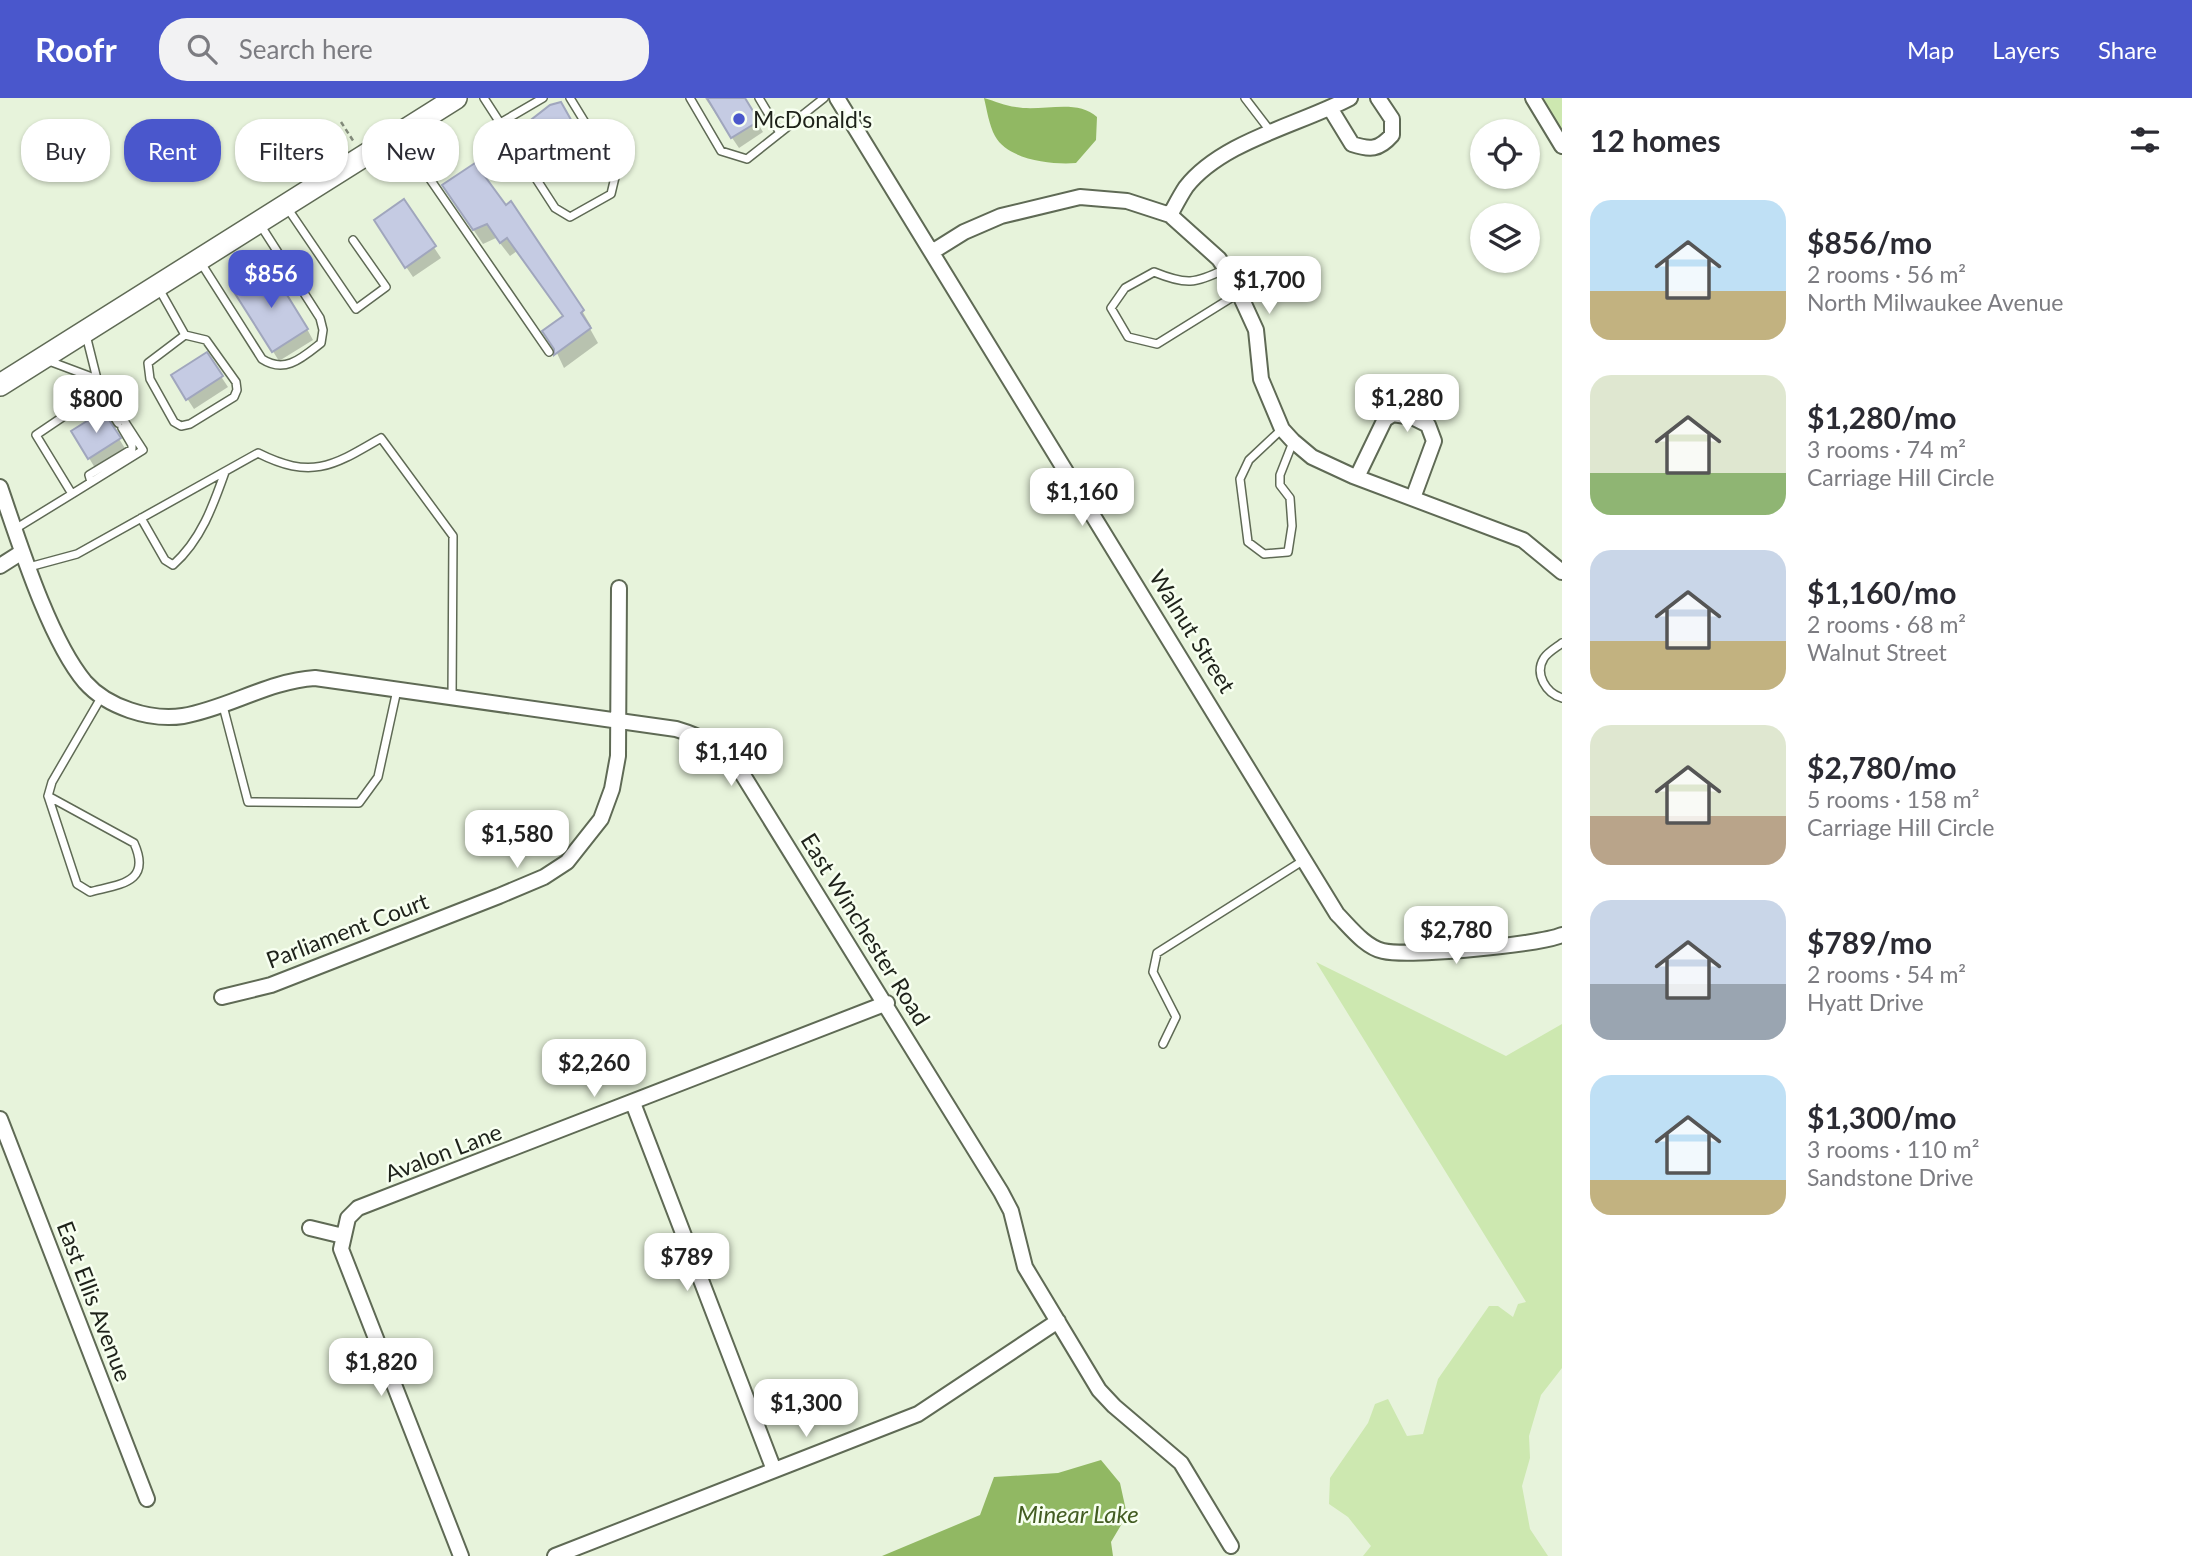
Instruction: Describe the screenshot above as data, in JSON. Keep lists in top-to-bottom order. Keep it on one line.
{"streets":{"street":["Walnut Street","East Winchester Road","Parliament Court","Avalon Lane","East Ellis Avenue"]},"crossings":[["East Winchester Road","Parliament Court"],["East Winchester Road","Avalon Lane"]],"water":["Minear Lake"],"places":["McDonald's"],"page":{"header":"Roofr","search":"Search here","nav":["Map","Layers","Share"],"heading":"12 homes","chip":["Buy","Rent","Filters","New","Apartment"],"list":[{"name":"$856/mo","note":"2 rooms · 56 m² · North Milwaukee Avenue"},{"name":"$1,280/mo","note":"3 rooms · 74 m² · Carriage Hill Circle"},{"name":"$1,160/mo","note":"2 rooms · 68 m² · Walnut Street"},{"name":"$2,780/mo","note":"5 rooms · 158 m² · Carriage Hill Circle"},{"name":"$789/mo","note":"2 rooms · 54 m² · Hyatt Drive"},{"name":"$1,300/mo","note":"3 rooms · 110 m² · Sandstone Drive"}],"price":["$856","$1,700","$1,280","$800","$1,160","$1,140","$1,580","$2,780","$2,260","$789","$1,820","$1,300"]}}
